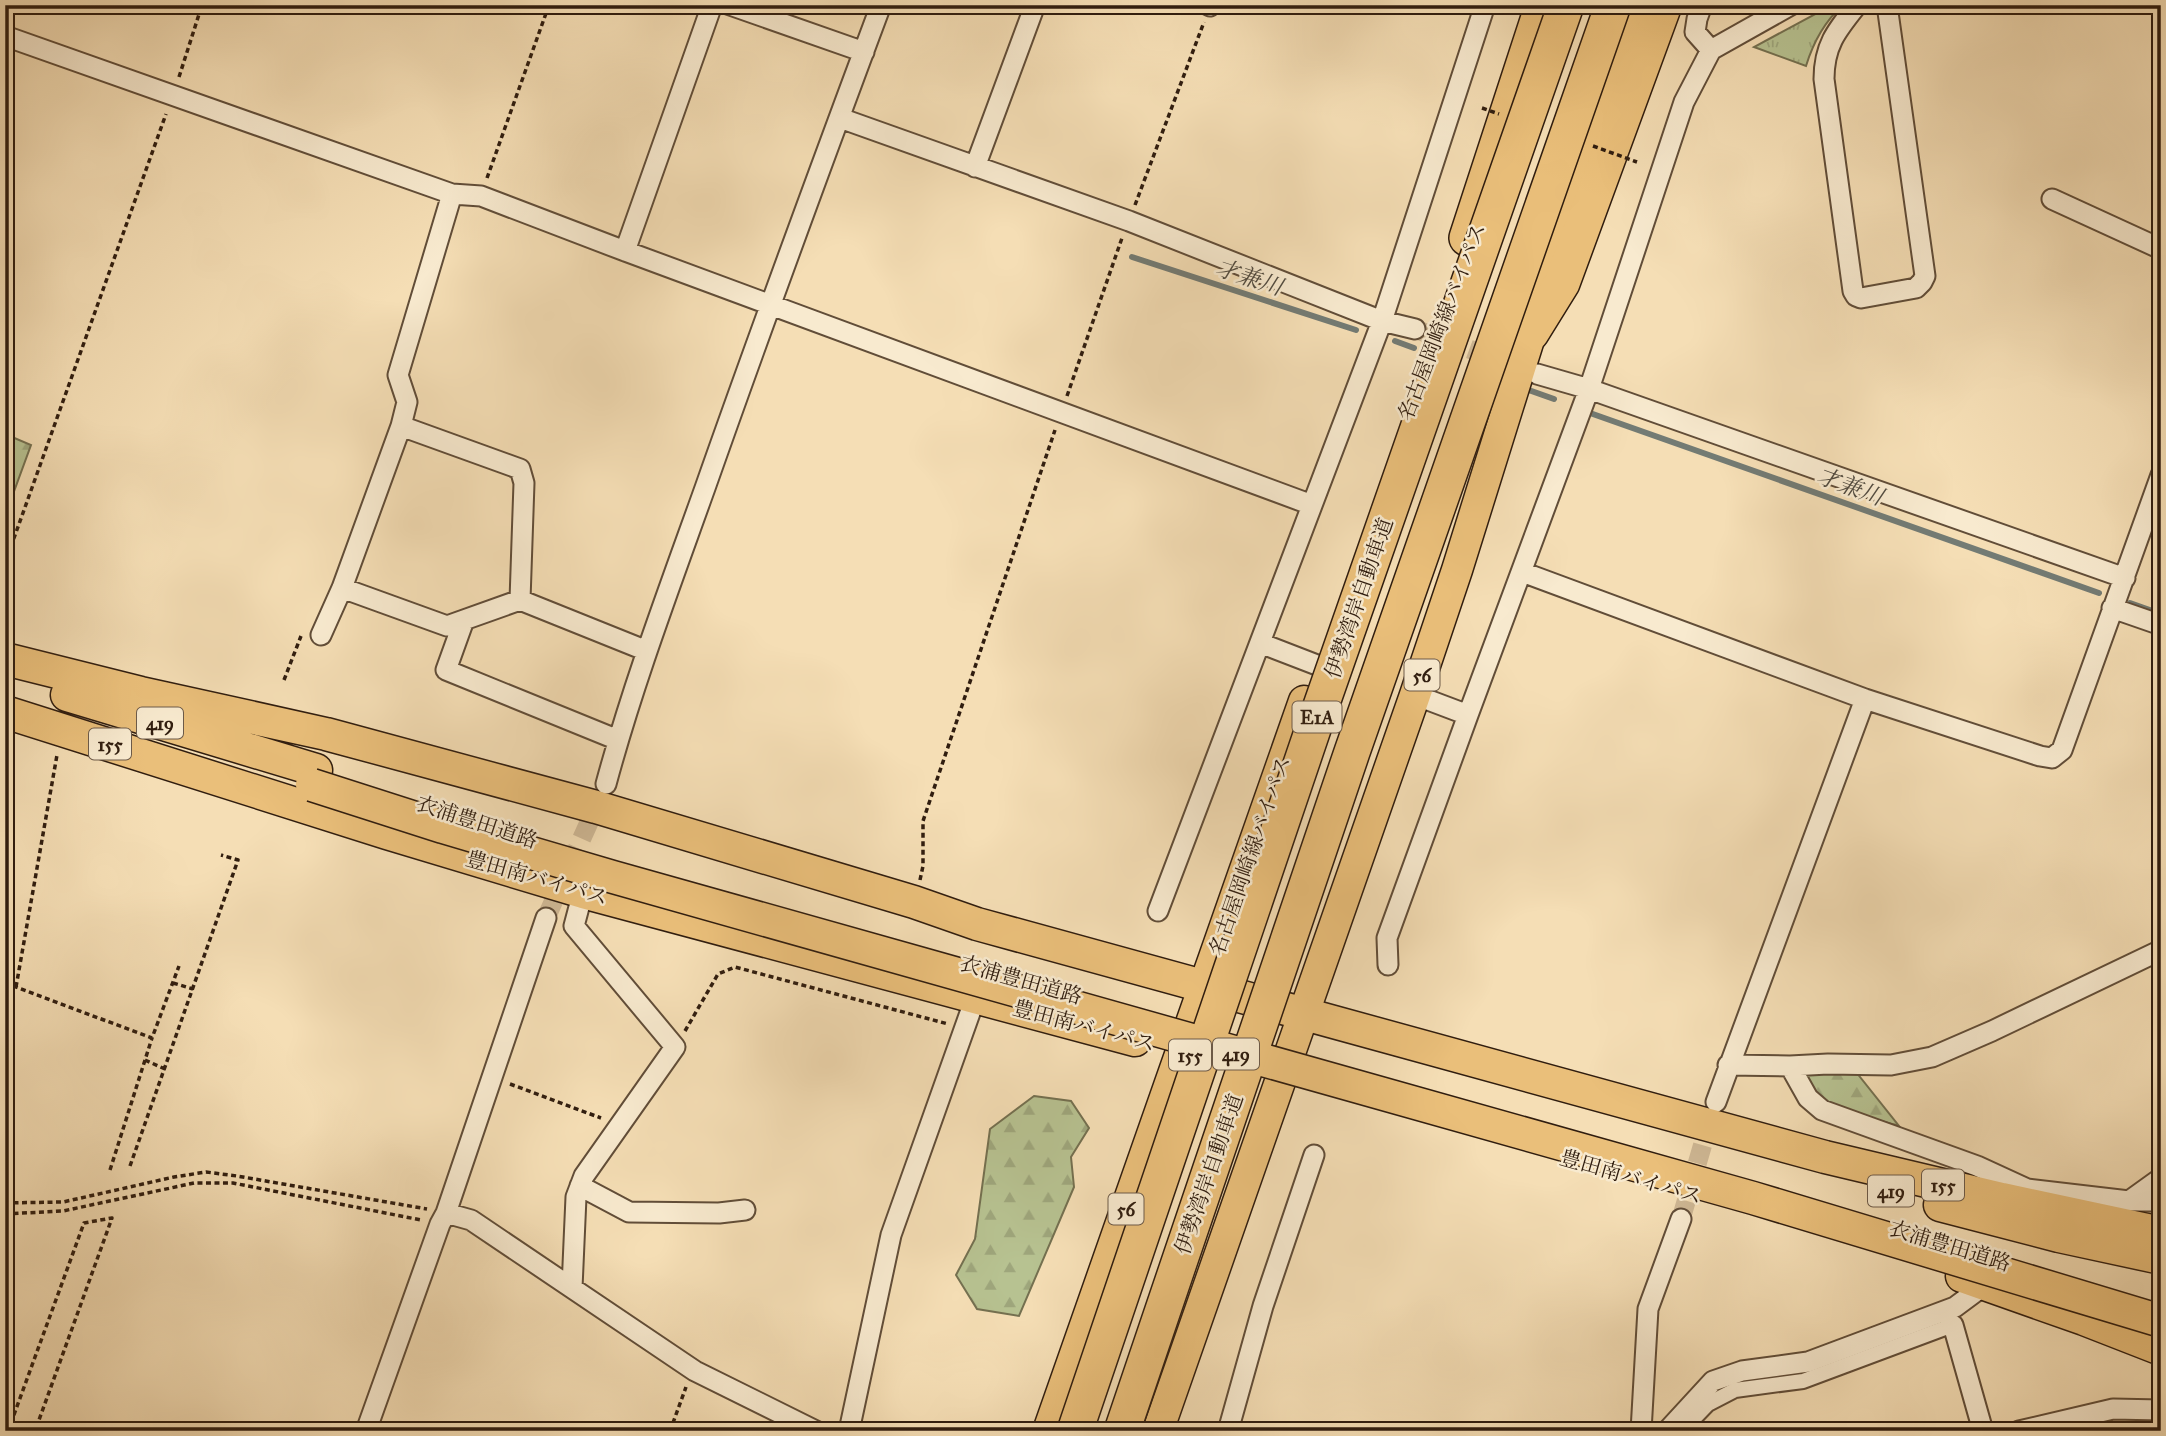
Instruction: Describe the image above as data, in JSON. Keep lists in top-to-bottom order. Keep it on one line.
{"streets":{"highway":["伊勢湾岸自動車道","E1A","419","155","衣浦豊田道路","豊田南バイパス"],"main road":["名古屋岡崎線バイパス","56"]},"crossings":[["名古屋岡崎線バイパス","155"],["名古屋岡崎線バイパス","豊田南バイパス"],["56","155"],["56","豊田南バイパス"],["155","衣浦豊田道路"],["衣浦豊田道路","豊田南バイパス"]],"water":["才兼川"]}
